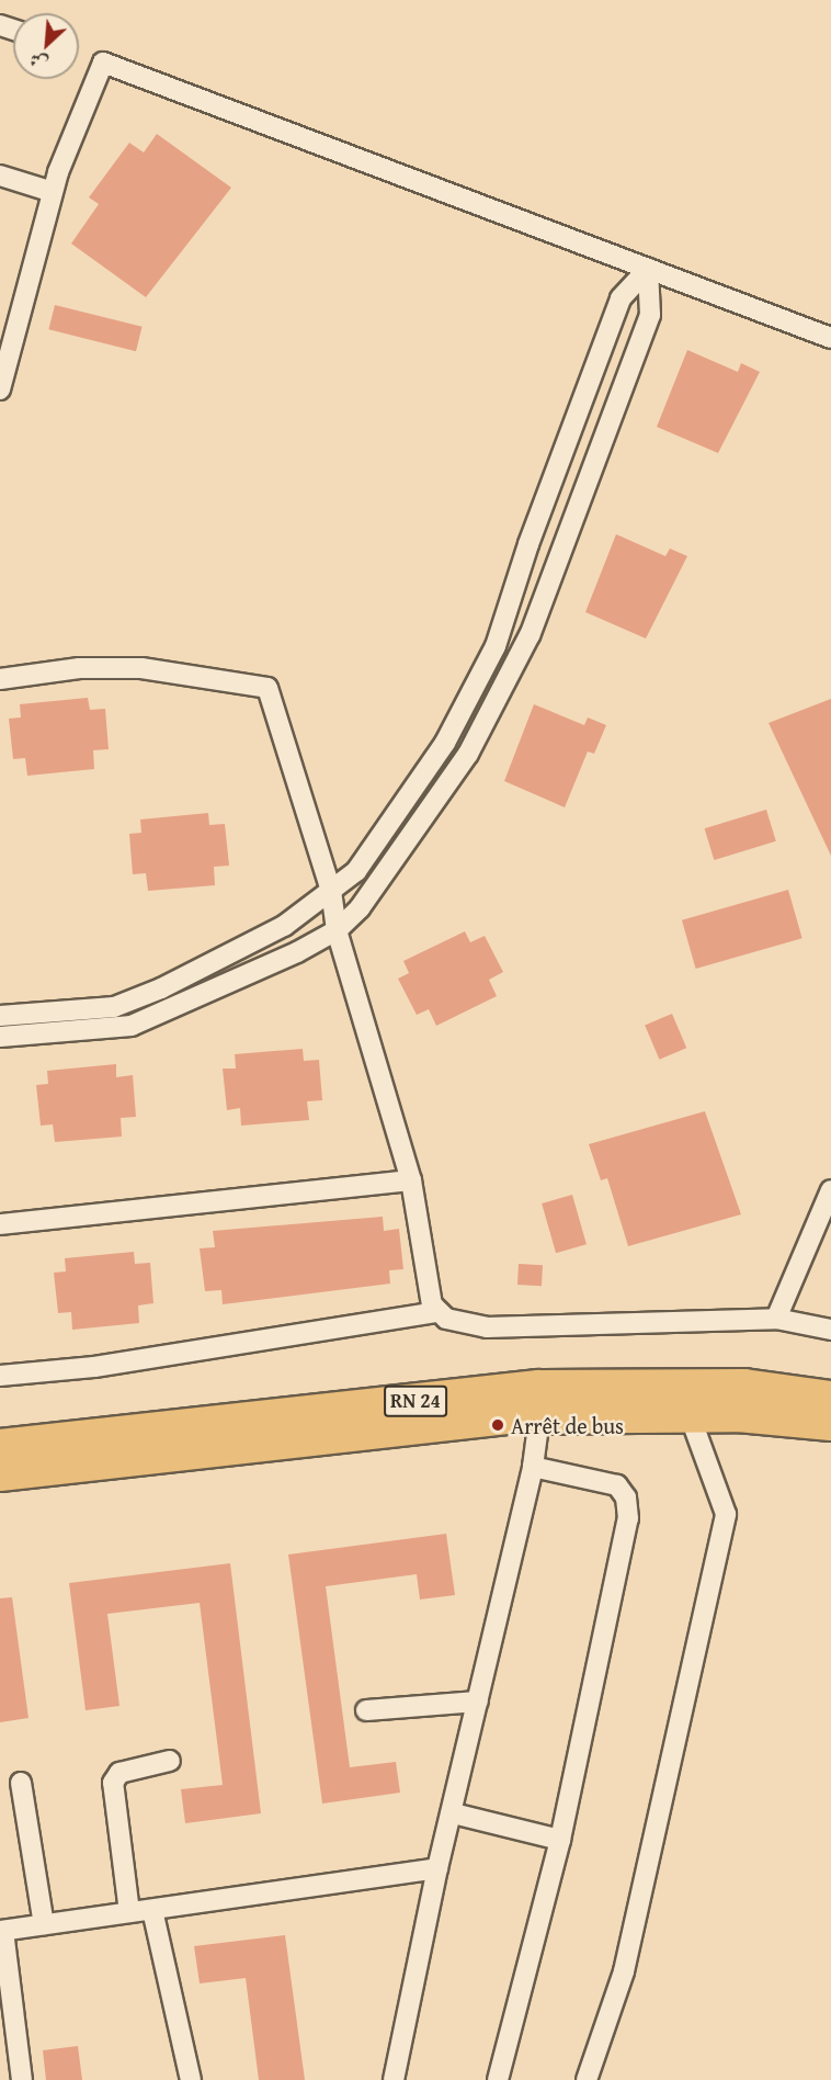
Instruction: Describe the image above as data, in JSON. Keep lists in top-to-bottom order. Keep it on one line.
{"streets":{"highway":["RN 24"]},"places":["Arrêt de bus"],"north":"bottom left"}
